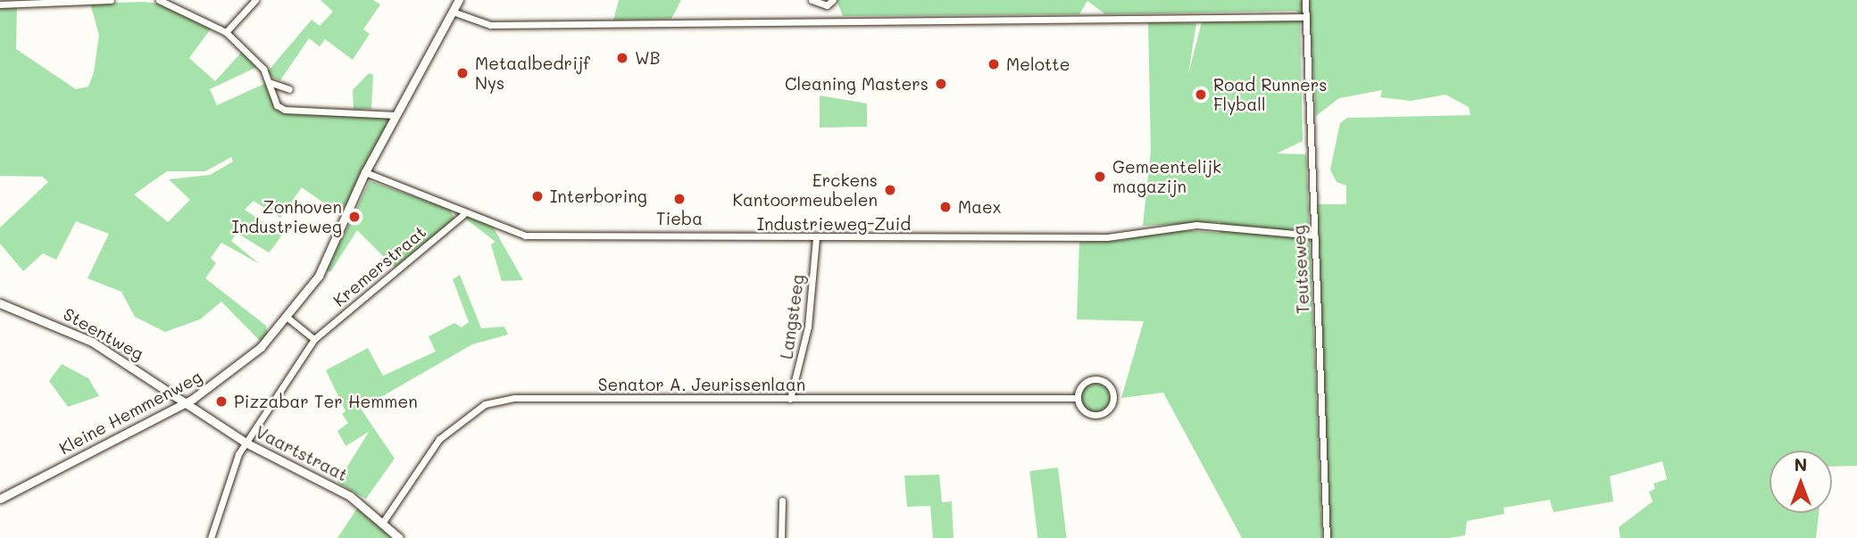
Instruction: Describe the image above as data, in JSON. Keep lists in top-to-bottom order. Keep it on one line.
{"streets":{"street":["Industrieweg-Zuid","Kremerstraat","Teutseweg","Langsteeg","Steentweg","Senator A. Jeurissenlaan","Kleine Hemmenweg","Vaartstraat"]},"crossings":[["Industrieweg-Zuid","Teutseweg"],["Industrieweg-Zuid","Langsteeg"],["Industrieweg-Zuid","Kleine Hemmenweg"],["Kremerstraat","Vaartstraat"],["Langsteeg","Senator A. Jeurissenlaan"],["Steentweg","Kleine Hemmenweg"],["Steentweg","Vaartstraat"],["Senator A. Jeurissenlaan","Vaartstraat"],["Kleine Hemmenweg","Vaartstraat"]],"places":["WB","Melotte","Metaalbedrijf Nys","Cleaning Masters","Road Runners Flyball","Gemeentelijk magazijn","Erckens Kantoormeubelen","Interboring","Tieba","Maex","Zonhoven Industrieweg","Pizzabar Ter Hemmen"],"north":"top"}
